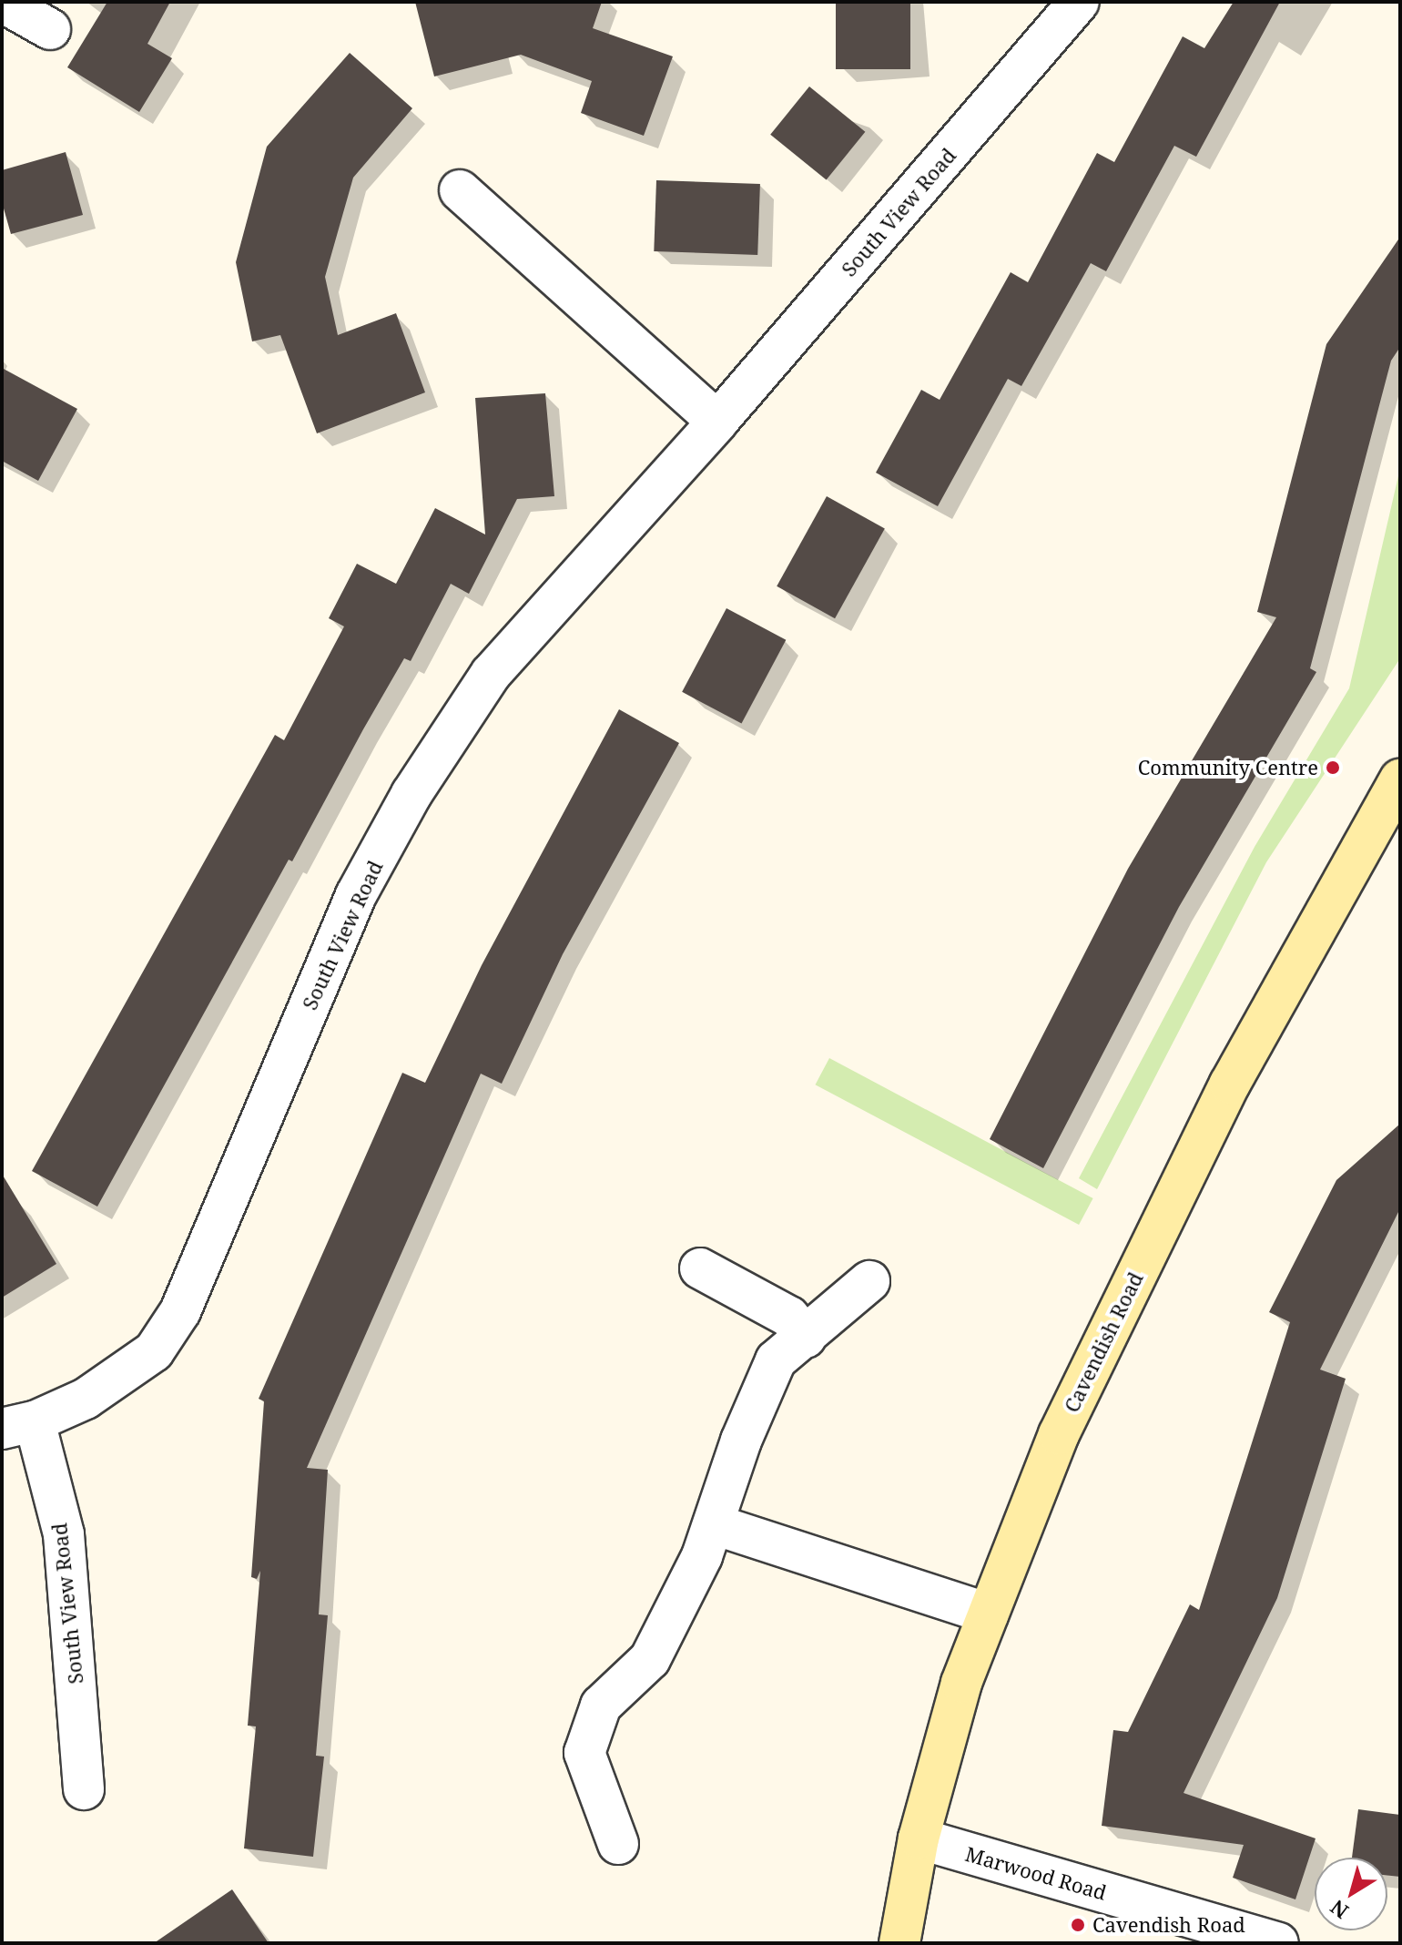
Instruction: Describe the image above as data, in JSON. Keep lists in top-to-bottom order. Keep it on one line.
{"streets":{"street":["South View Road","Cavendish Road","Marwood Road"]},"crossings":[["Cavendish Road","Marwood Road"]],"places":["Community Centre","Cavendish Road"],"north":"bottom left"}
